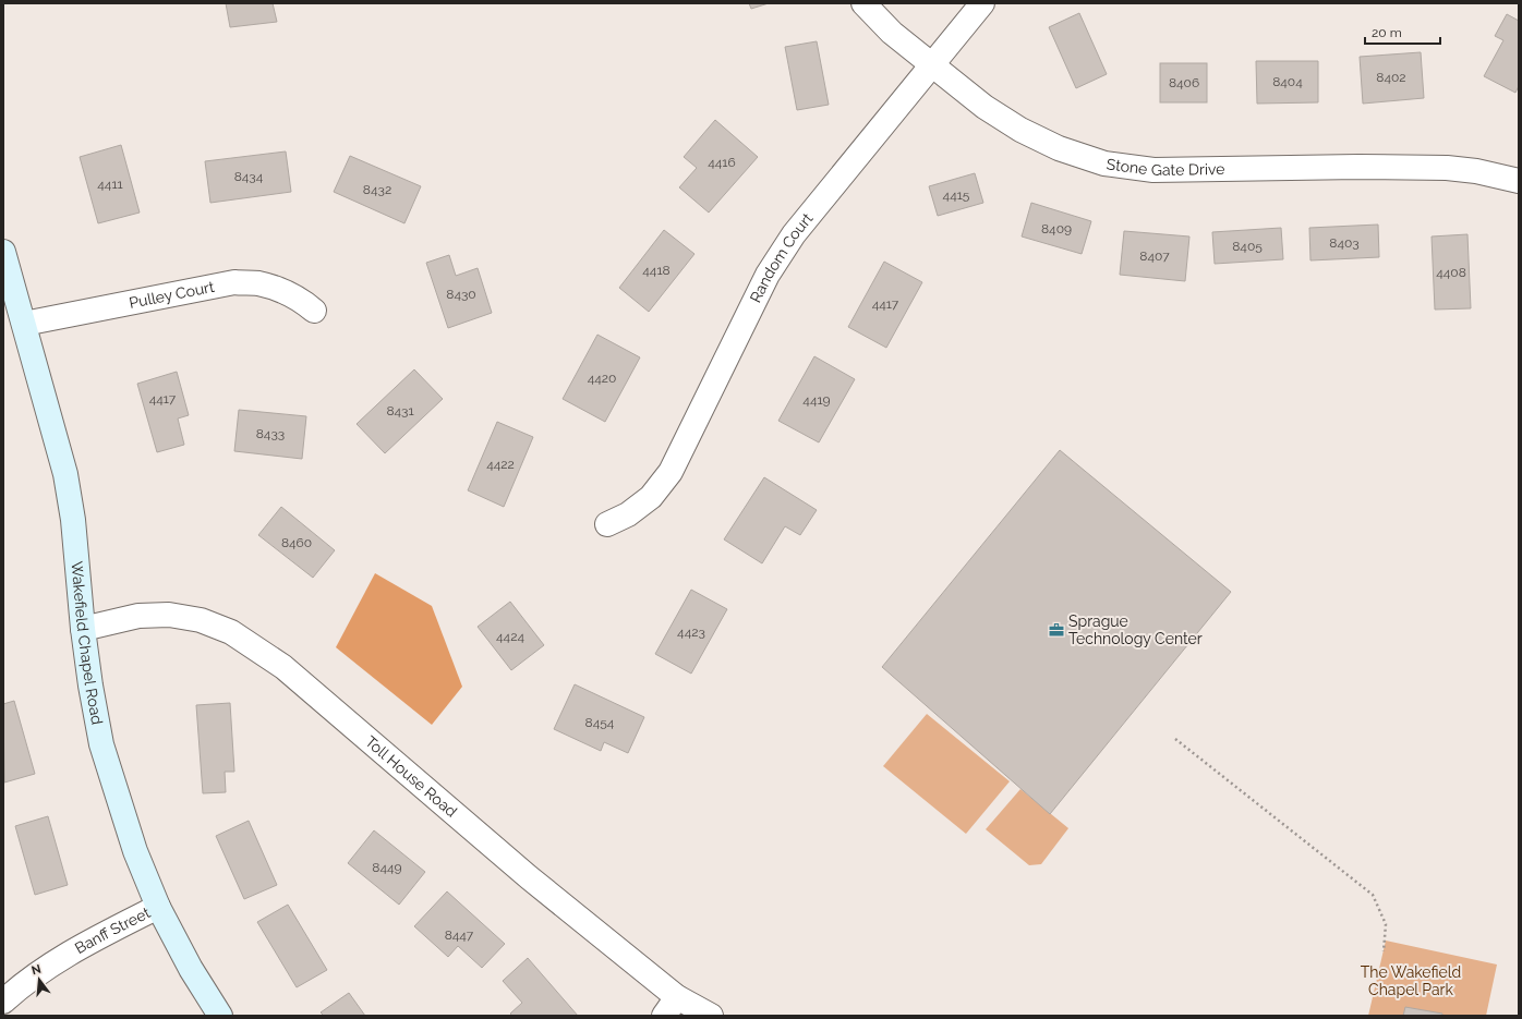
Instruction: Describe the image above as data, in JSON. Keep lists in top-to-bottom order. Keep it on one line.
{"streets":{"main road":["Wakefield Chapel Road"],"street":["Stone Gate Drive","Random Court","Pulley Court","Toll House Road","Banff Street"]},"crossings":[["Stone Gate Drive","Random Court"],["Pulley Court","Wakefield Chapel Road"],["Wakefield Chapel Road","Toll House Road"],["Wakefield Chapel Road","Banff Street"]],"parks":["The Wakefield Chapel Park"],"places":{"office":["Sprague Technology Center"]},"house_numbers":["8402","8404","8406","4416","8434","4411","8432","4415","8409","8403","8405","8407","4418","4408","8430","4417","4420","4417","4419","8431","8433","4422","8460","4423","4424","8454","8449","8447"],"scale_bar":"20 m","north":"top"}
